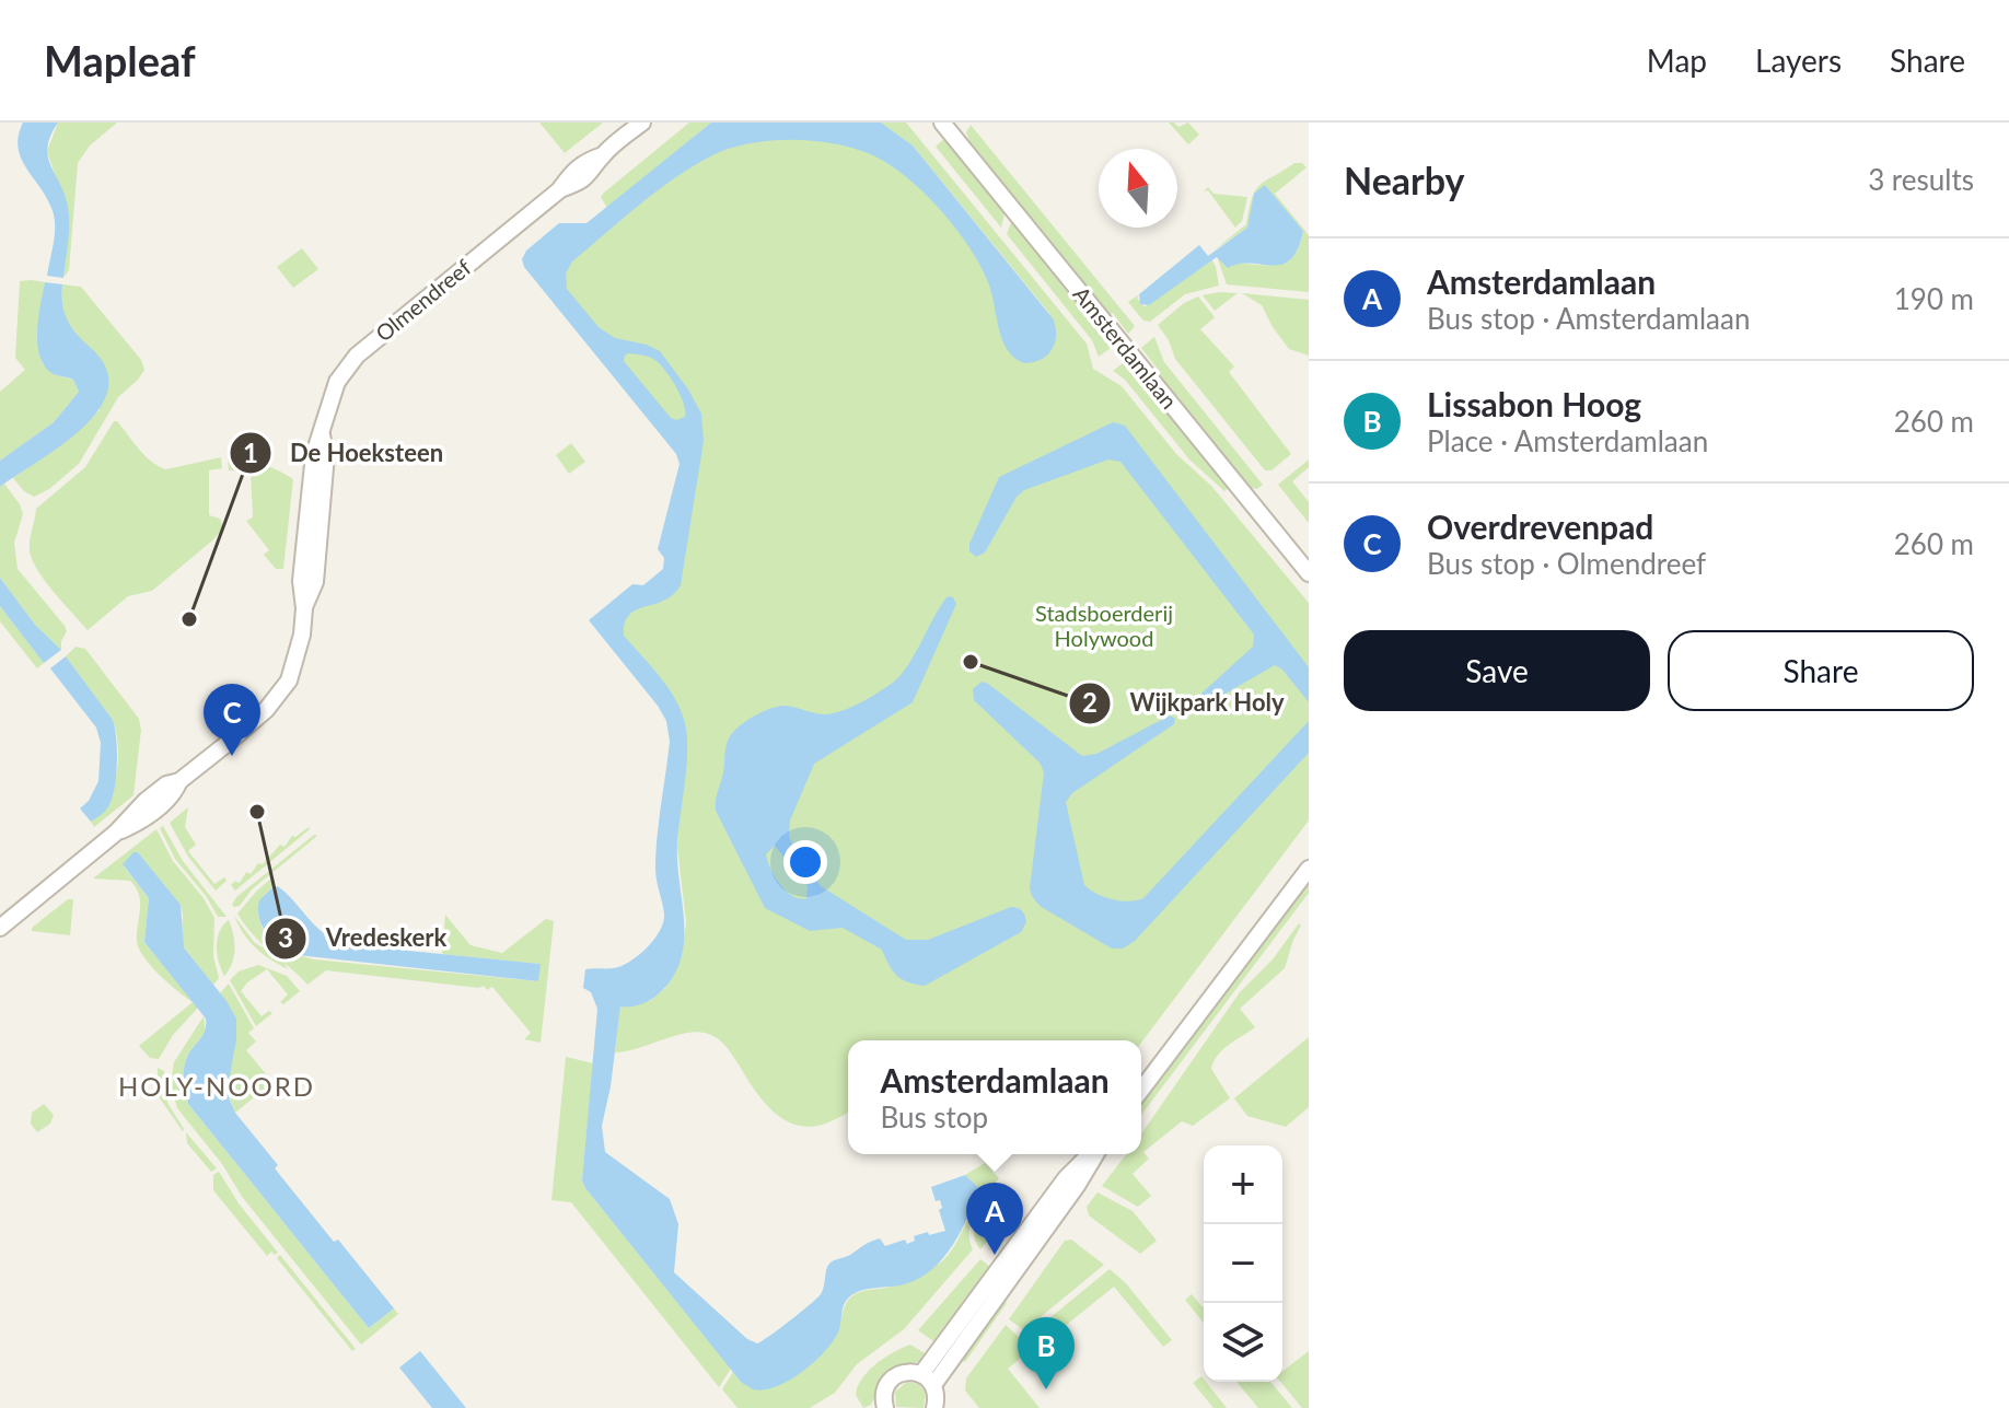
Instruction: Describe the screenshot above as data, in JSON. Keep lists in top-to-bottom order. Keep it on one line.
{"streets":{"street":["Olmendreef","Amsterdamlaan"]},"districts":["HOLY-NOORD"],"parks":["Stadsboerderij Holywood"],"places":["De Hoeksteen","Wijkpark Holy","Vredeskerk"],"north":"top","page":{"header":"Mapleaf","nav":["Map","Layers","Share"],"heading":["Nearby","3 results"],"list":[{"mark":"A","name":"Amsterdamlaan","note":"Bus stop · Amsterdamlaan","value":"190 m"},{"mark":"B","name":"Lissabon Hoog","note":"Place · Amsterdamlaan","value":"260 m"},{"mark":"C","name":"Overdrevenpad","note":"Bus stop · Olmendreef","value":"260 m"}],"buttons":["Save","Share"],"pins":["C","A","B"],"popup":["Amsterdamlaan","Bus stop"],"map_buttons":["+","−"]}}
